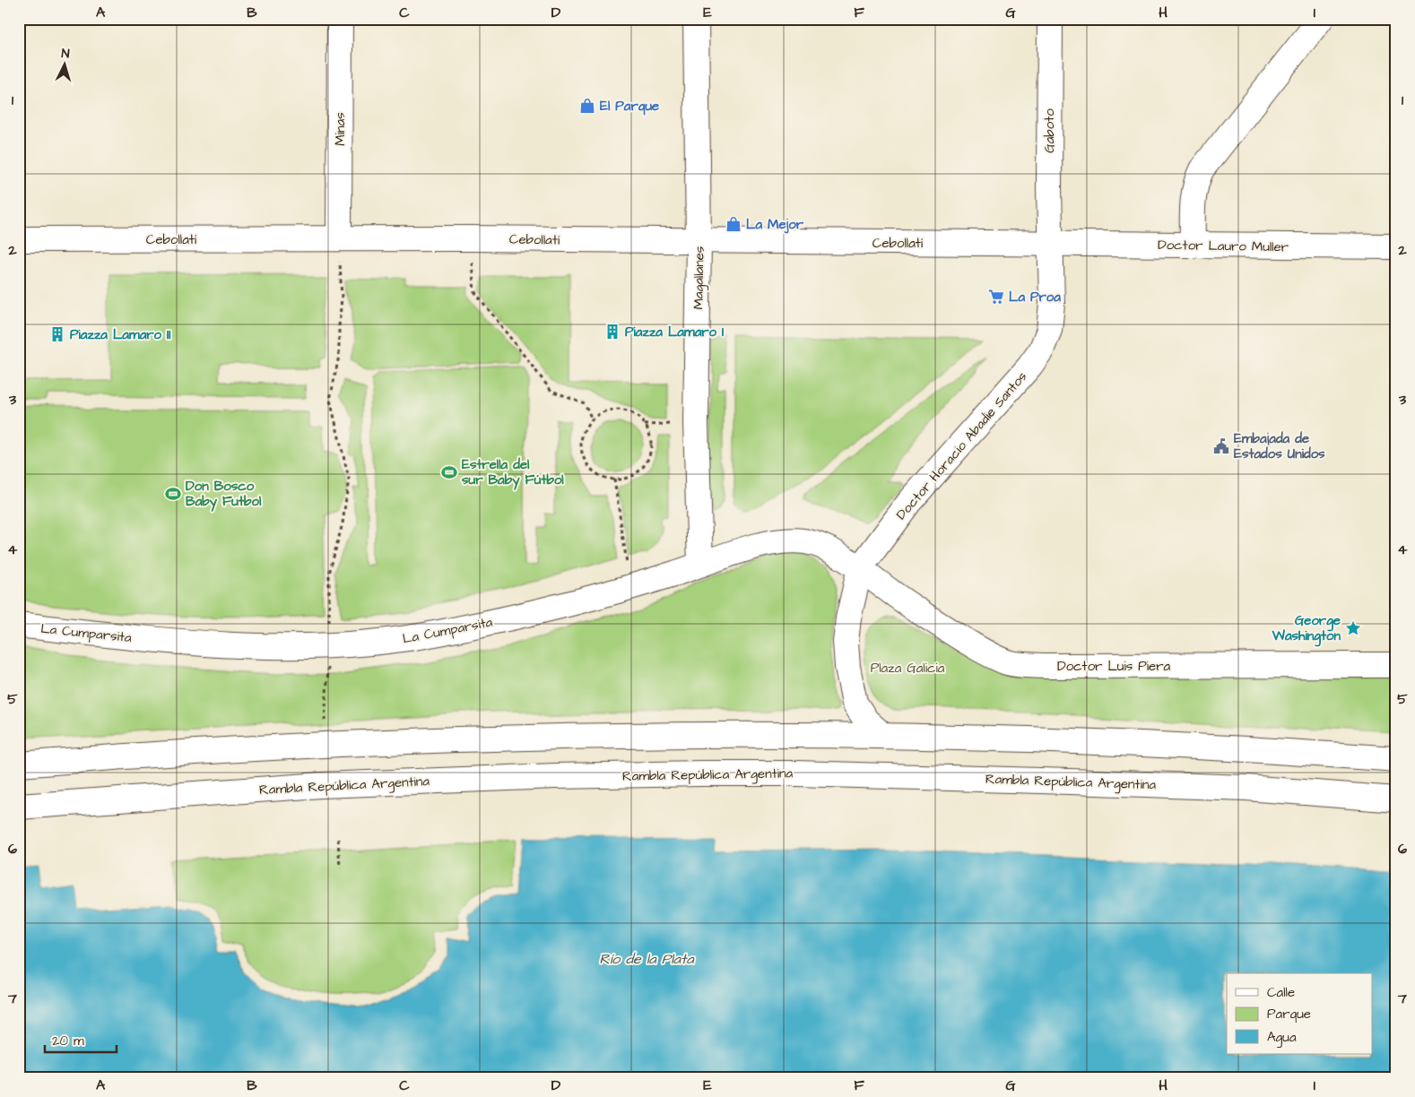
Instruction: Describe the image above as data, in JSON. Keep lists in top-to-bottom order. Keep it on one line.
{"streets":{"street":["Minas","Gaboto","Cebollatí","Doctor Lauro Muller","Magallanes","Doctor Horacio Abadie Santos","La Cumparsita","Doctor Luis Piera","Rambla República Argentina"]},"crossings":[["Minas","Cebollatí"],["Gaboto","Cebollatí"],["Gaboto","Doctor Lauro Muller"],["Gaboto","Doctor Horacio Abadie Santos"],["Cebollatí","Doctor Lauro Muller"],["Cebollatí","Magallanes"],["Cebollatí","Doctor Horacio Abadie Santos"],["Doctor Lauro Muller","Doctor Horacio Abadie Santos"],["Magallanes","La Cumparsita"],["Doctor Horacio Abadie Santos","La Cumparsita"],["Doctor Horacio Abadie Santos","Doctor Luis Piera"],["La Cumparsita","Doctor Luis Piera"]],"water":["Río de la Plata"],"parks":["Plaza Galicia"],"places":{"shop":["El Parque","La Mejor"],"supermarket":["La Proa"],"building":["Piazza Lamaro I","Piazza Lamaro II"],"public building":["Embajada de Estados Unidos"],"sports":["Estrella del sur Baby Fútbol","Don Bosco Baby Futbol"],"place":["George Washington"]},"legend":["Calle","Parque","Agua"],"scale_bar":"20 m","north":"top","grid":{"columns":["A","B","C","D","E","F","G","H","I"],"rows":["1","2","3","4","5","6","7"]}}
